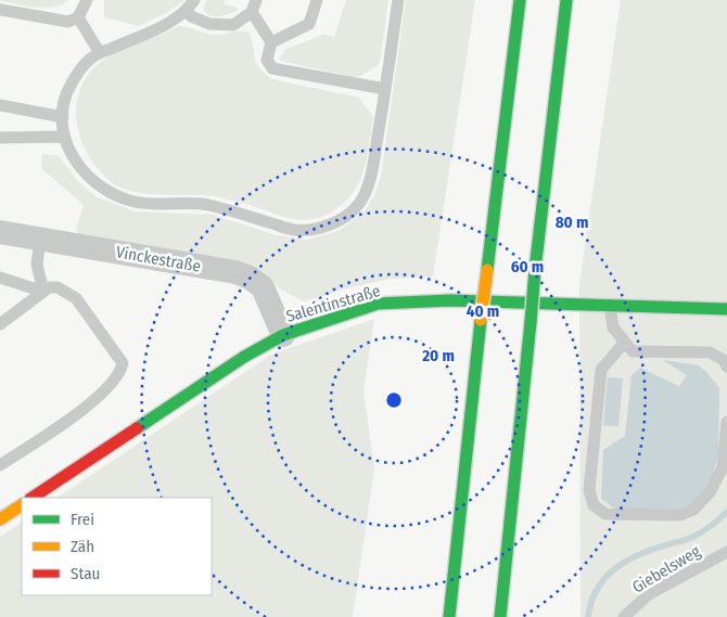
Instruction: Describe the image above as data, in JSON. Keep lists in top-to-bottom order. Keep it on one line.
{"streets":{"main road":["Salentinstraße"],"street":["Vinckestraße"],"lane":["Giebelsweg"]},"crossings":[["Vinckestraße","Salentinstraße"]],"legend":["Frei","Zäh","Stau"],"rings":["80 m","60 m","40 m","20 m"]}
